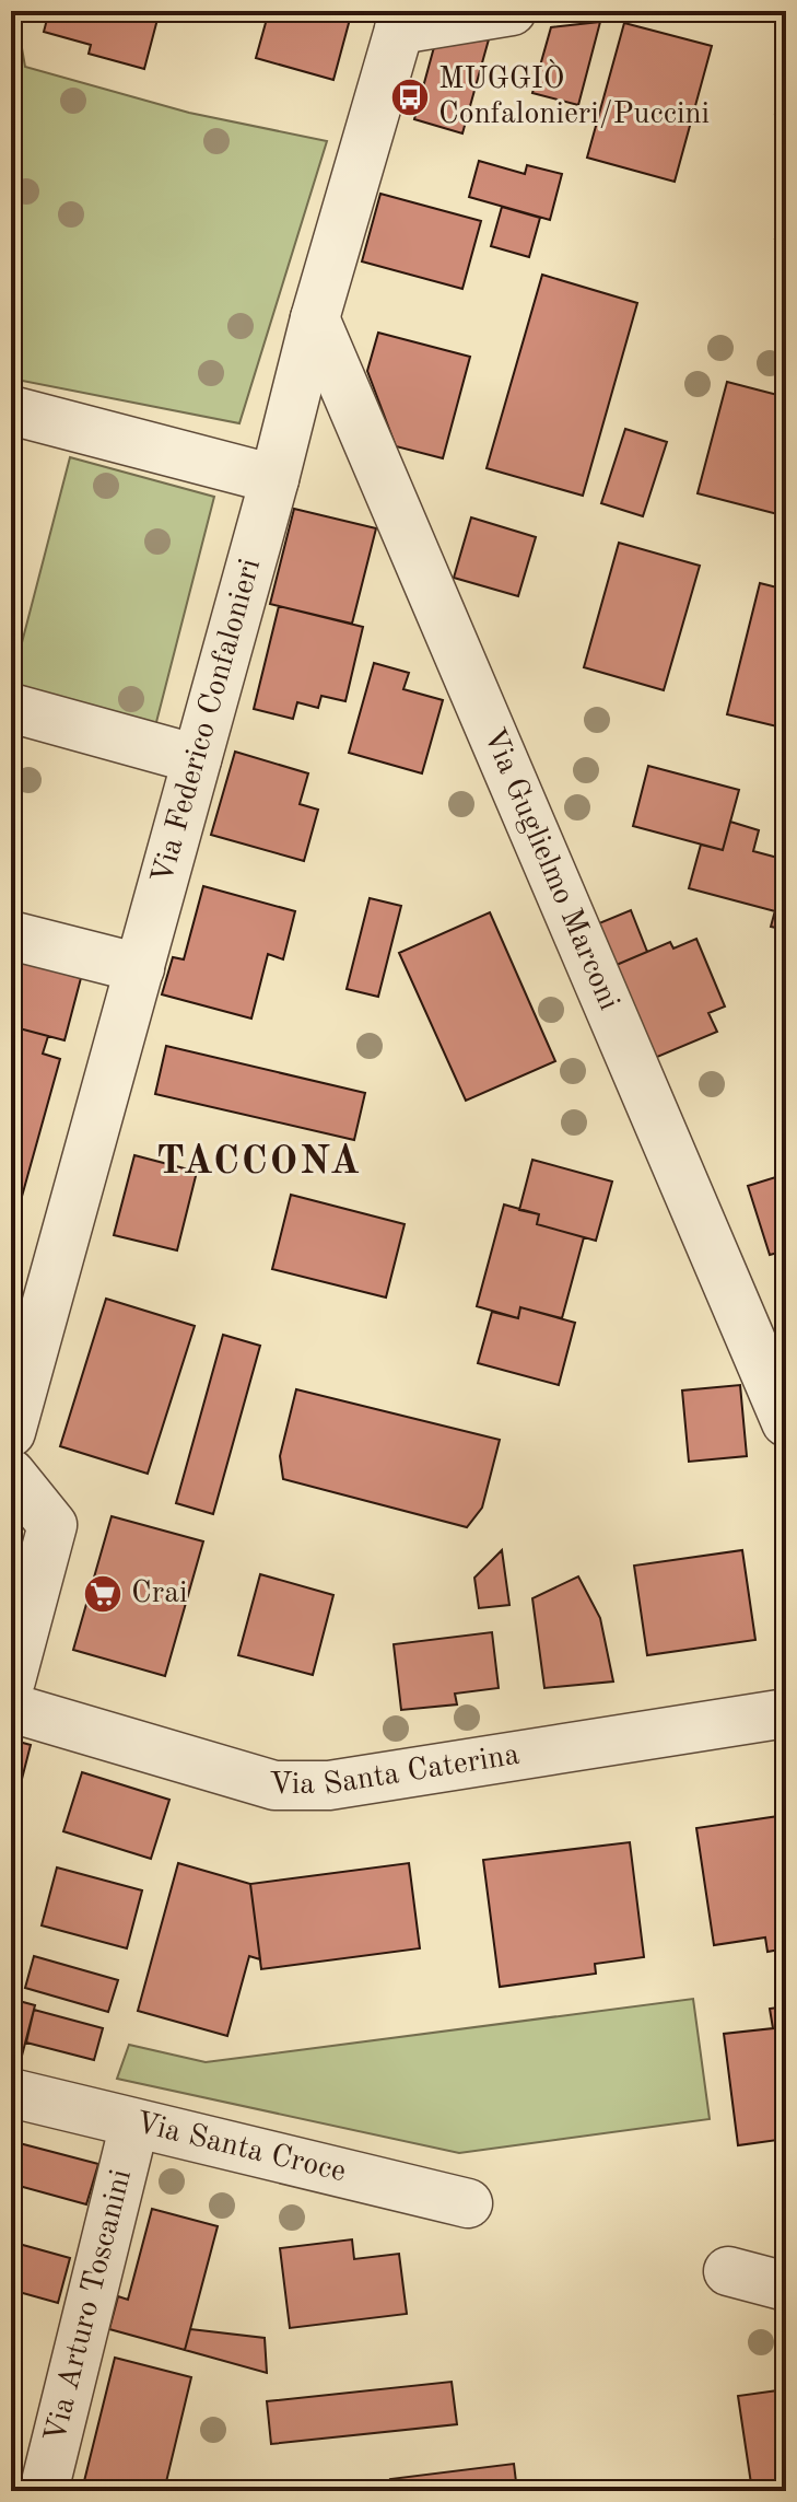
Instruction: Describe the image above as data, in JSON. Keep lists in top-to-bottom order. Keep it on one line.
{"streets":{"street":["Via Federico Confalonieri","Via Guglielmo Marconi","Via Santa Caterina","Via Santa Croce","Via Arturo Toscanini"]},"crossings":[["Via Federico Confalonieri","Via Guglielmo Marconi"],["Via Santa Croce","Via Arturo Toscanini"]],"districts":["TACCONA"],"places":{"bus stop":["MUGGIÒ Confalonieri/Puccini"],"supermarket":["Crai"]}}
